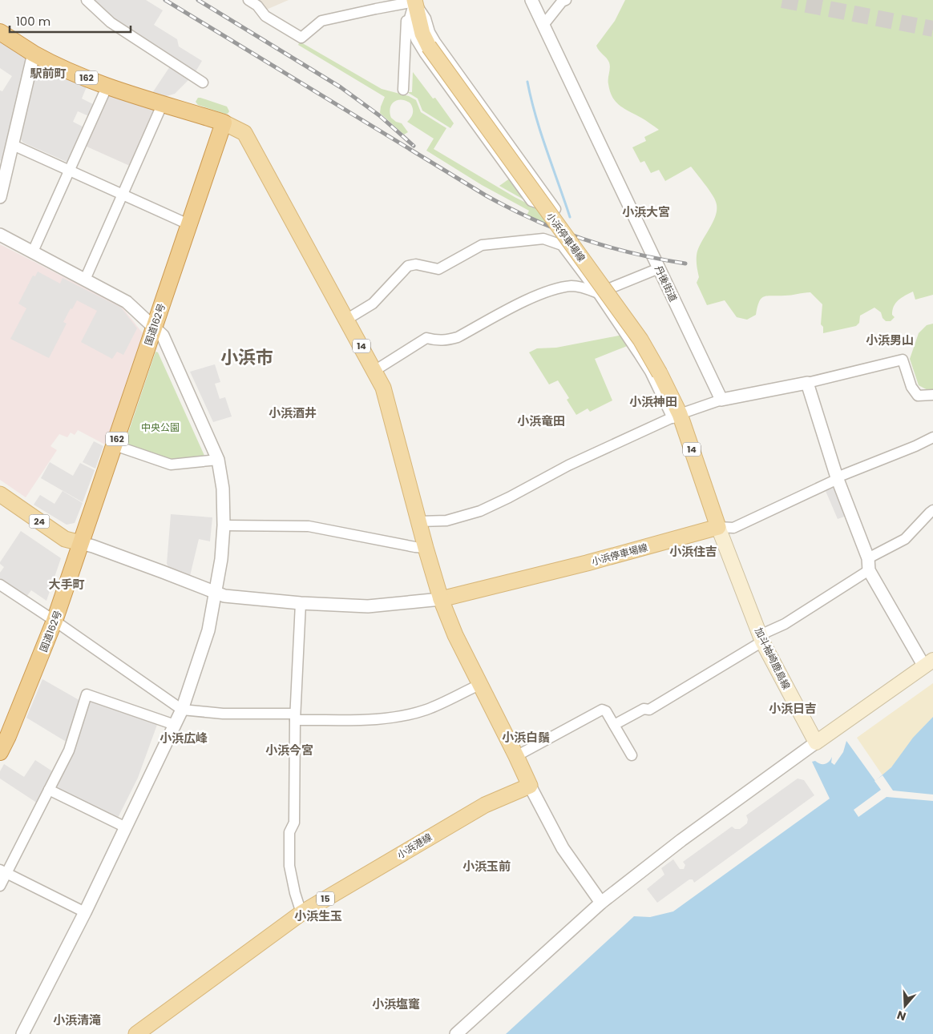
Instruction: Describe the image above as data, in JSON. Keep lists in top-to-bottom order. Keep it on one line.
{"streets":{"highway":["162","国道162号"],"main road":["小浜停車場線","14","24","加斗袖崎鹿島線","小浜港線","15"],"street":["丹後街道"]},"crossings":[["162","国道162号"],["162","14"],["小浜停車場線","14"],["小浜停車場線","加斗袖崎鹿島線"],["国道162号","14"],["国道162号","24"]],"districts":["駅前町","小浜大宮","小浜男山","小浜市","小浜神田","小浜酒井","小浜竜田","小浜住吉","大手町","小浜日吉","小浜白鬚","小浜広峰","小浜今宮","小浜玉前","小浜生玉","小浜塩竃","小浜清滝"],"parks":["中央公園"],"scale_bar":"100 m","north":"bottom"}
